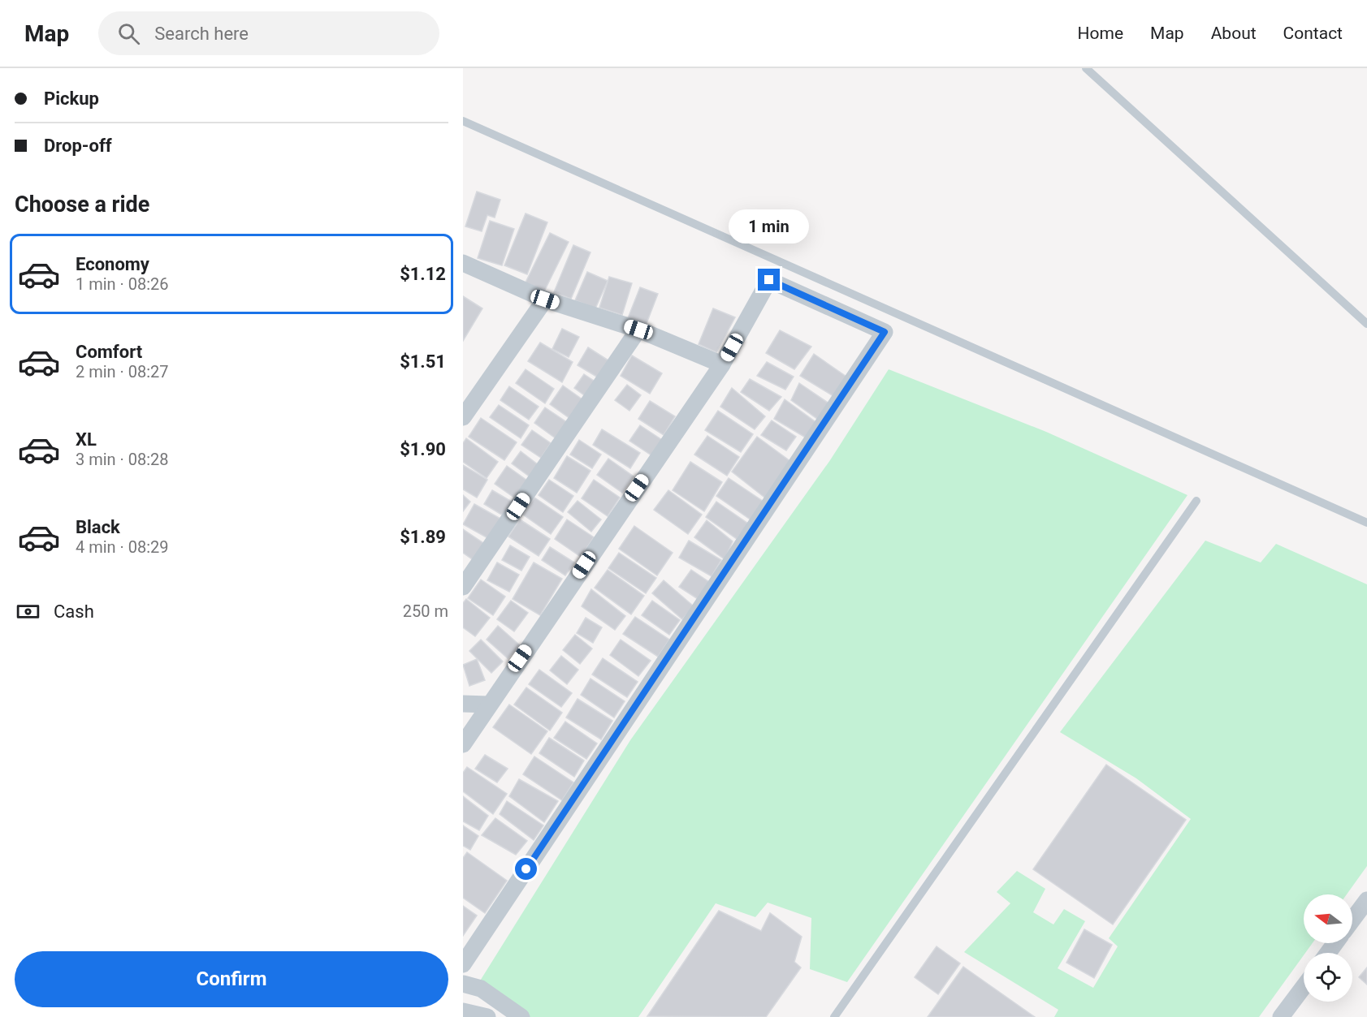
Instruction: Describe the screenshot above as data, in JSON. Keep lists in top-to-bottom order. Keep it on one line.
{"north":"left","page":{"header":"Map","search":"Search here","nav":["Home","Map","About","Contact"],"banner":["Pickup","Drop-off"],"heading":"Choose a ride","bubble":"1 min","list":[{"name":"Economy","note":"1 min · 08:26","value":"$1.12"},{"name":"Comfort","note":"2 min · 08:27","value":"$1.51"},{"name":"XL","note":"3 min · 08:28","value":"$1.90"},{"name":"Black","note":"4 min · 08:29","value":"$1.89"}],"pay":["Cash","250 m"],"buttons":"Confirm"}}
